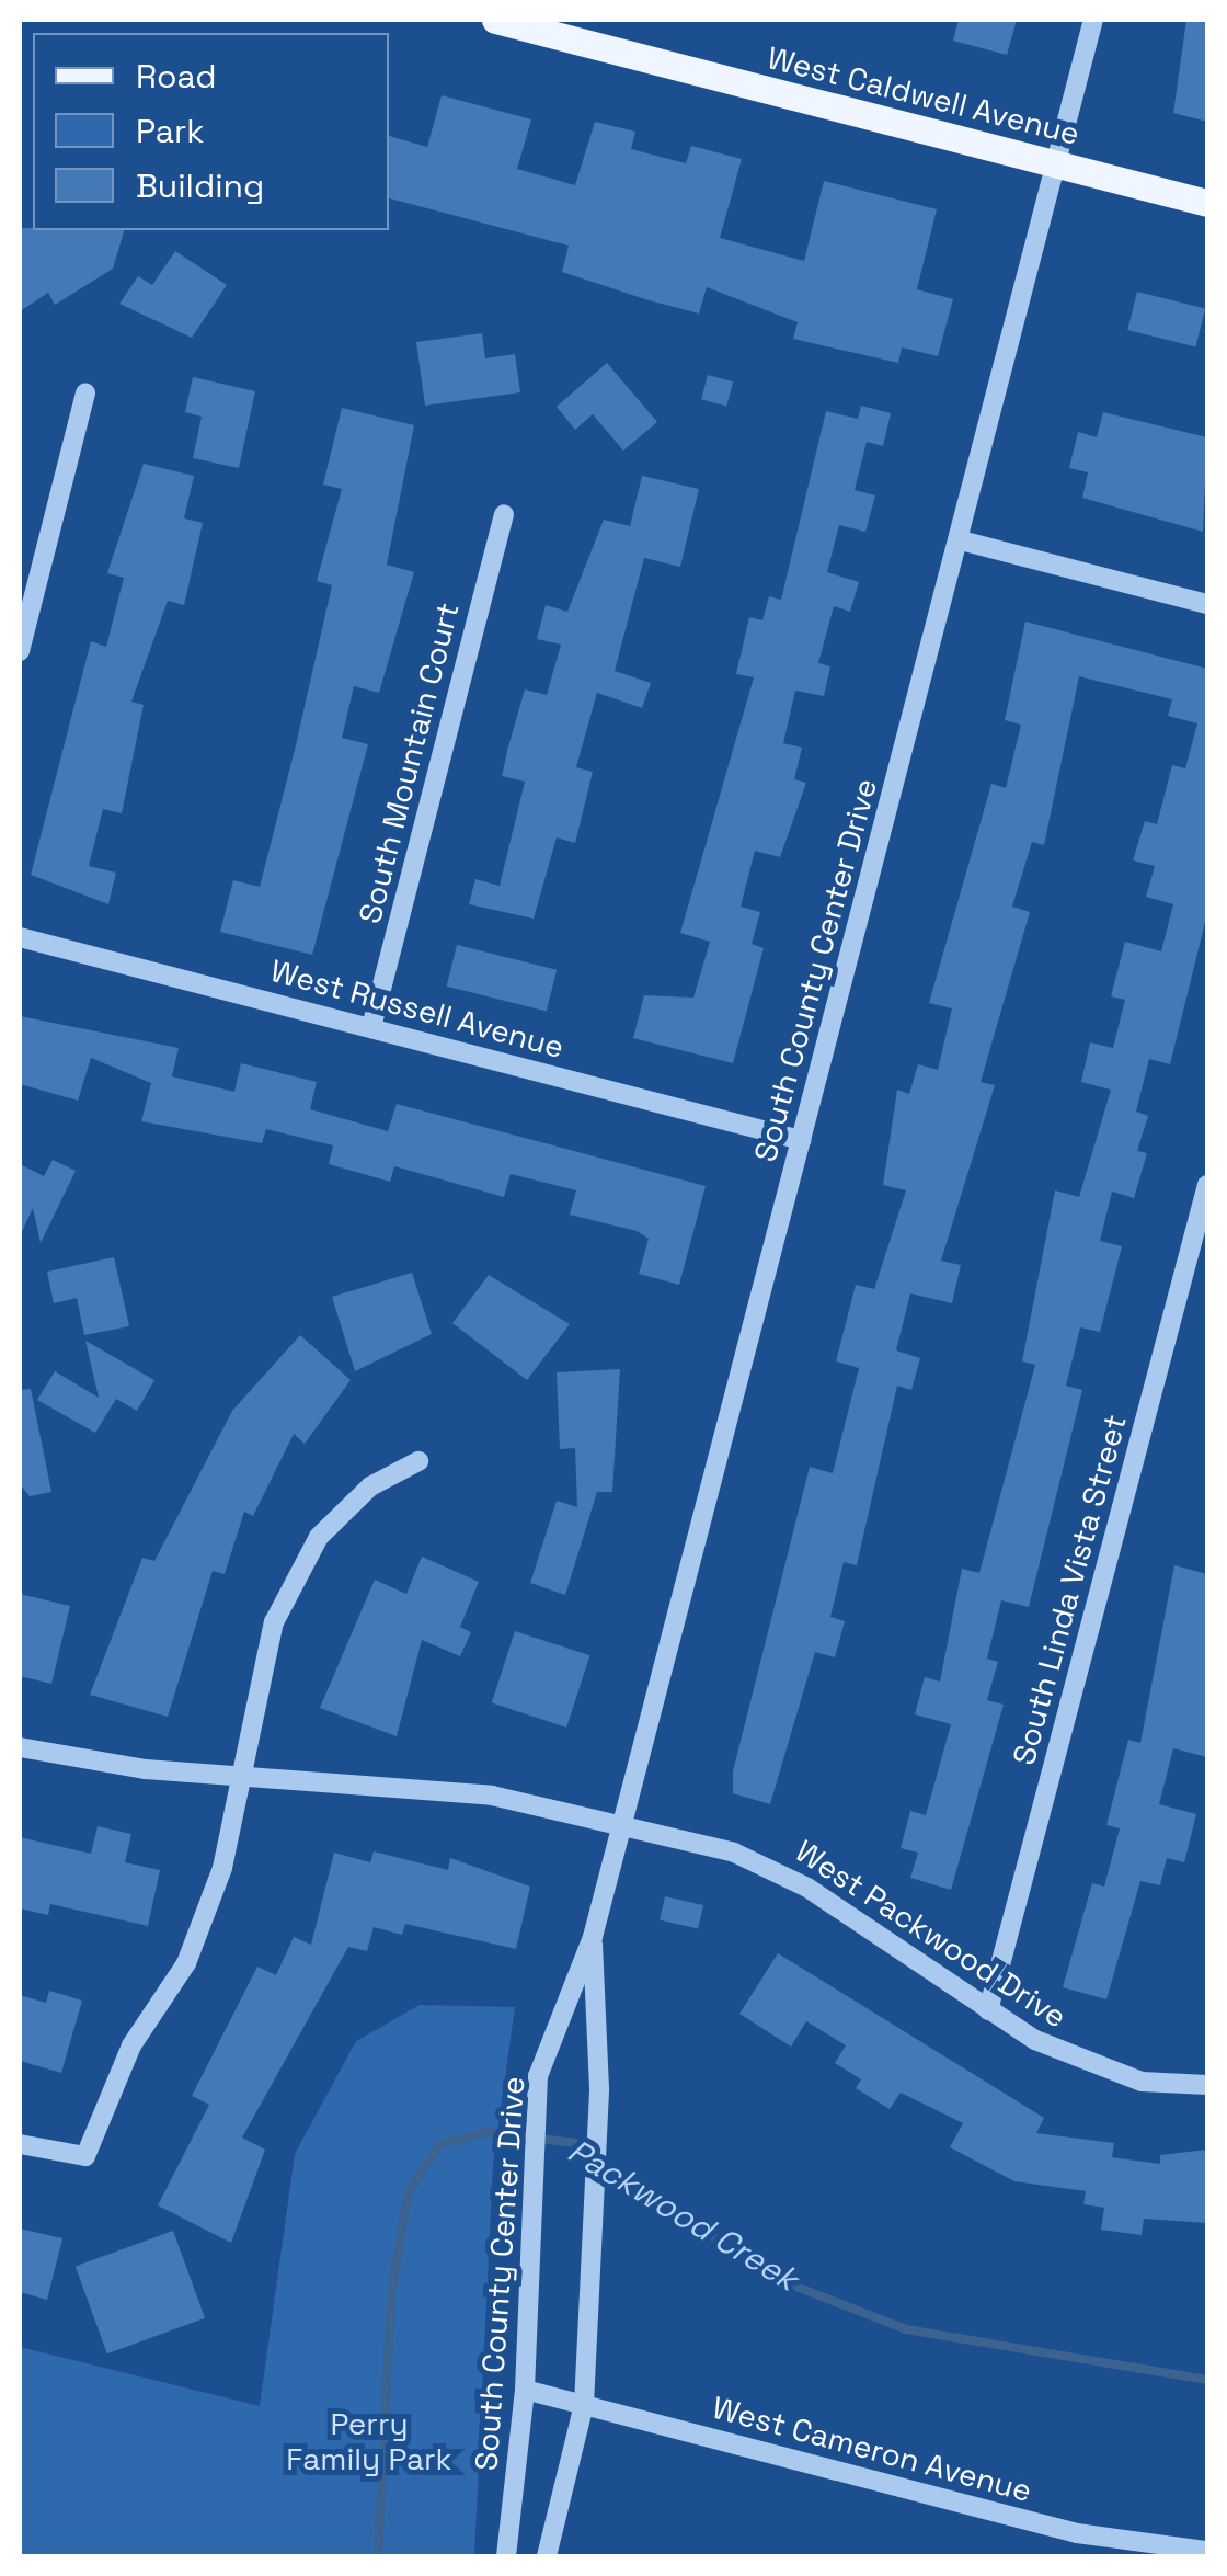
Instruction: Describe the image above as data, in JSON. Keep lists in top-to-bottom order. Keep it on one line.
{"streets":{"main road":["West Caldwell Avenue"],"street":["South Mountain Court","South County Center Drive","West Russell Avenue","South Linda Vista Street","West Packwood Drive","West Cameron Avenue"]},"crossings":[["West Caldwell Avenue","South County Center Drive"],["South Mountain Court","West Russell Avenue"],["South County Center Drive","West Russell Avenue"],["South County Center Drive","West Packwood Drive"],["South County Center Drive","West Cameron Avenue"],["South Linda Vista Street","West Packwood Drive"]],"water":["Packwood Creek"],"parks":["Perry Family Park"],"legend":["Road","Park","Building"]}
